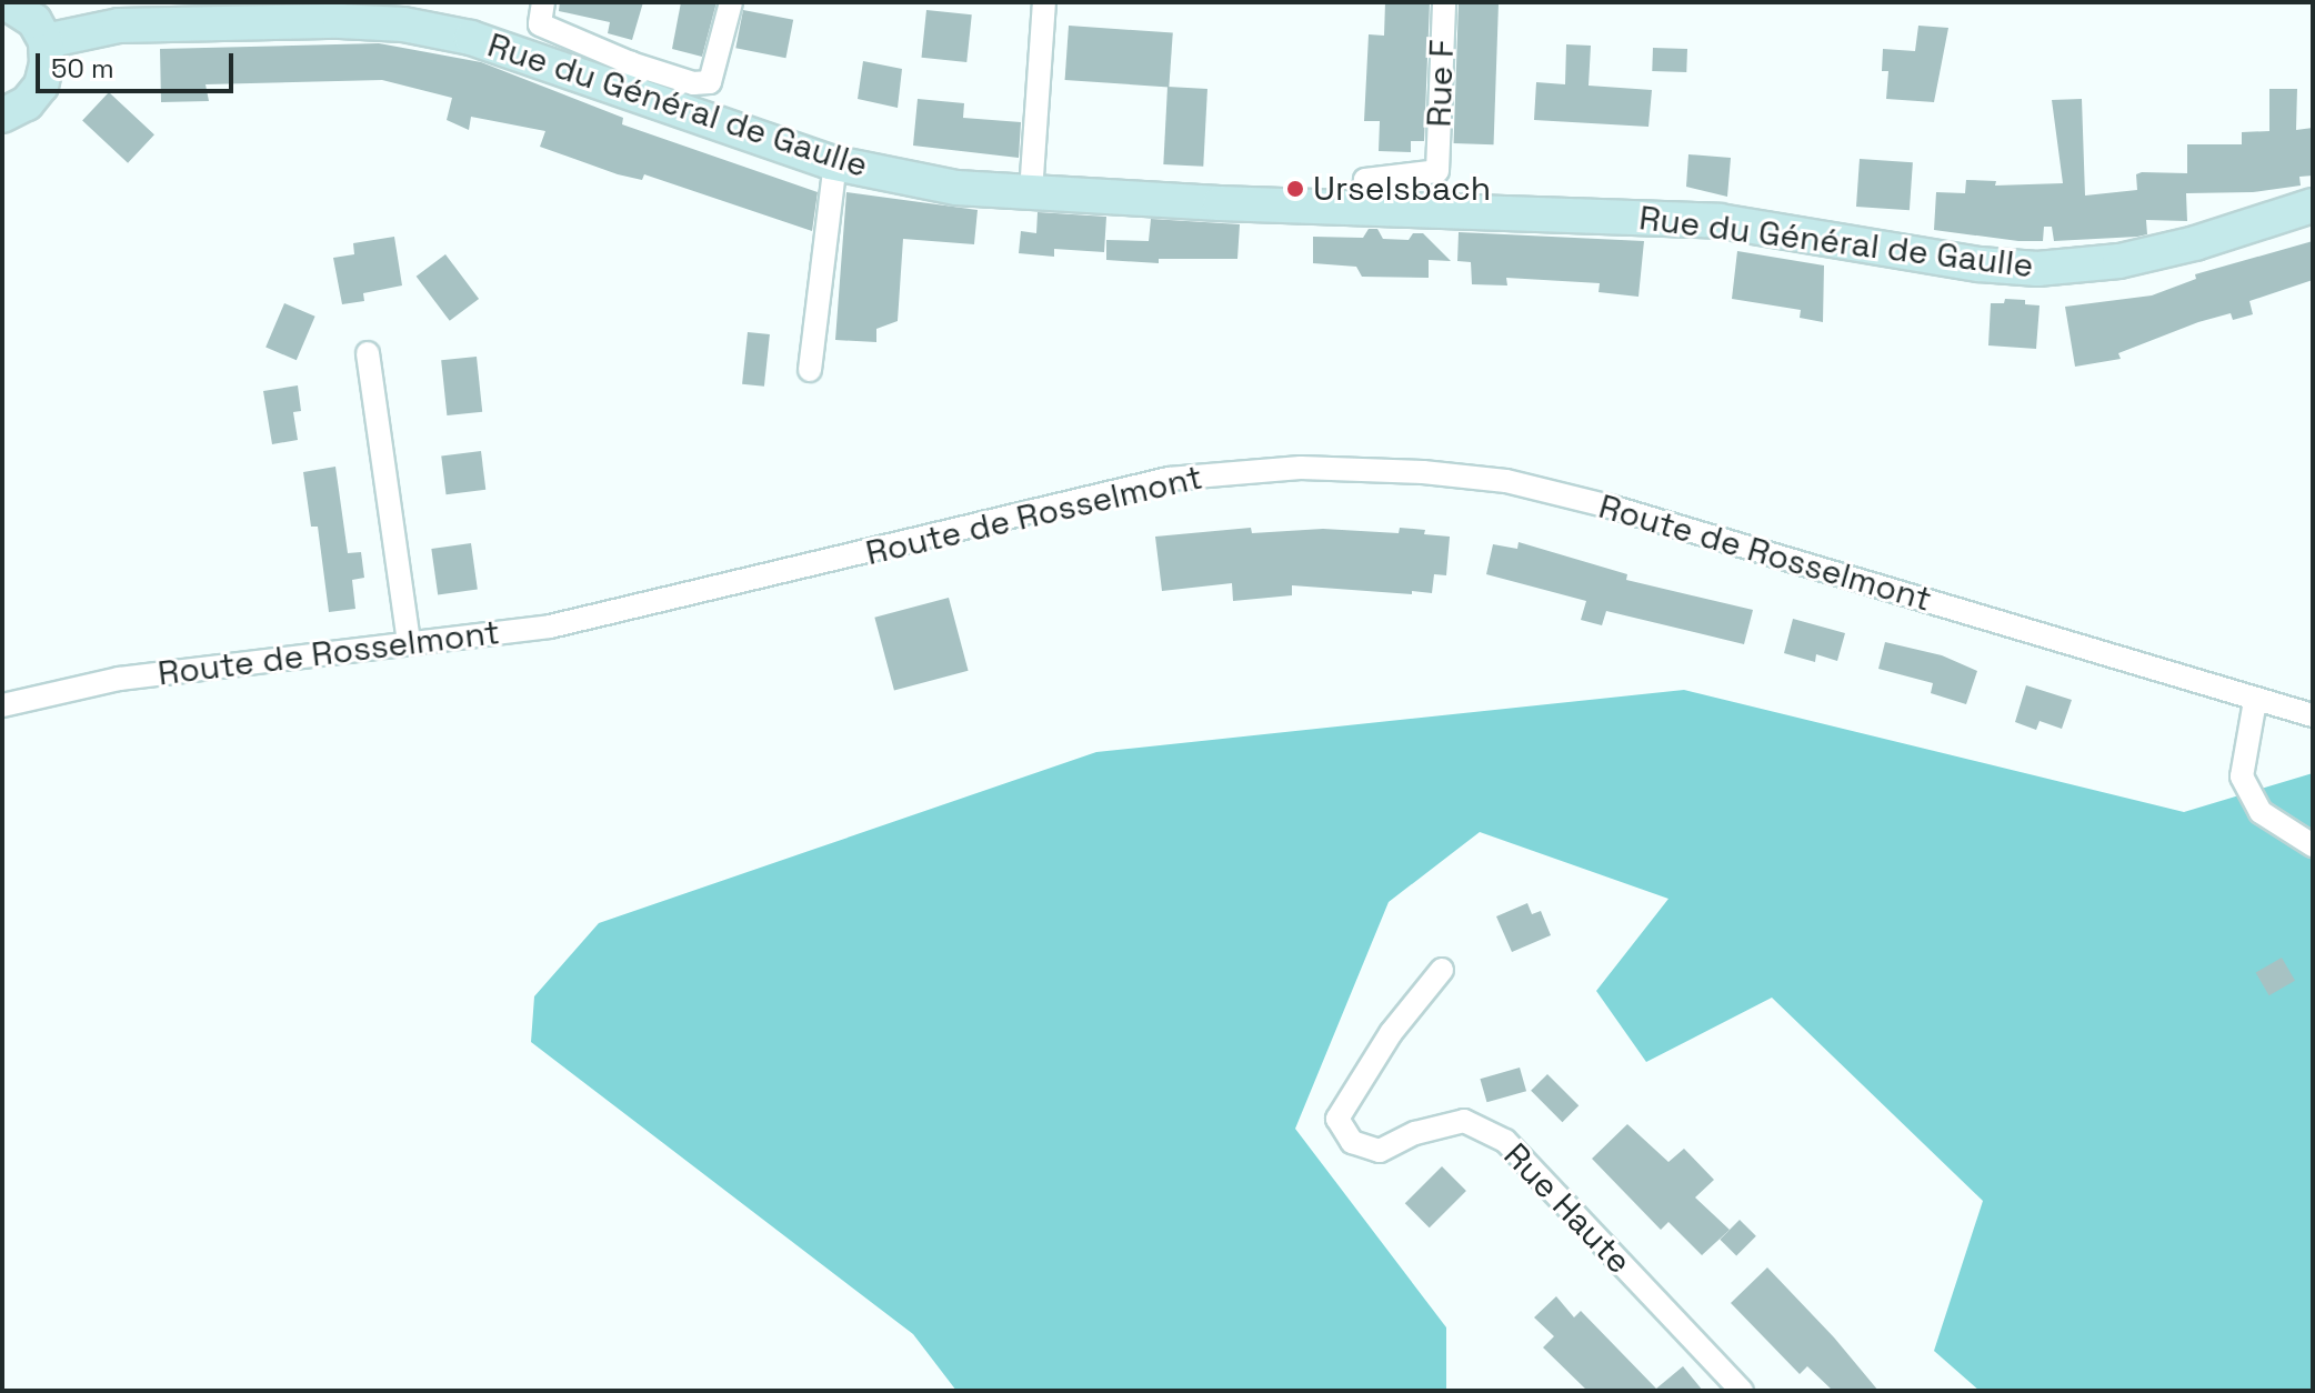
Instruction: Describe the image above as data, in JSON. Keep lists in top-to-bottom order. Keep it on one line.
{"streets":{"main road":["Rue du Général de Gaulle"],"street":["Rue F","Route de Rosselmont","Rue Haute"]},"crossings":[["Rue F","Rue du Général de Gaulle"]],"places":["Urselsbach"],"scale_bar":"50 m"}
